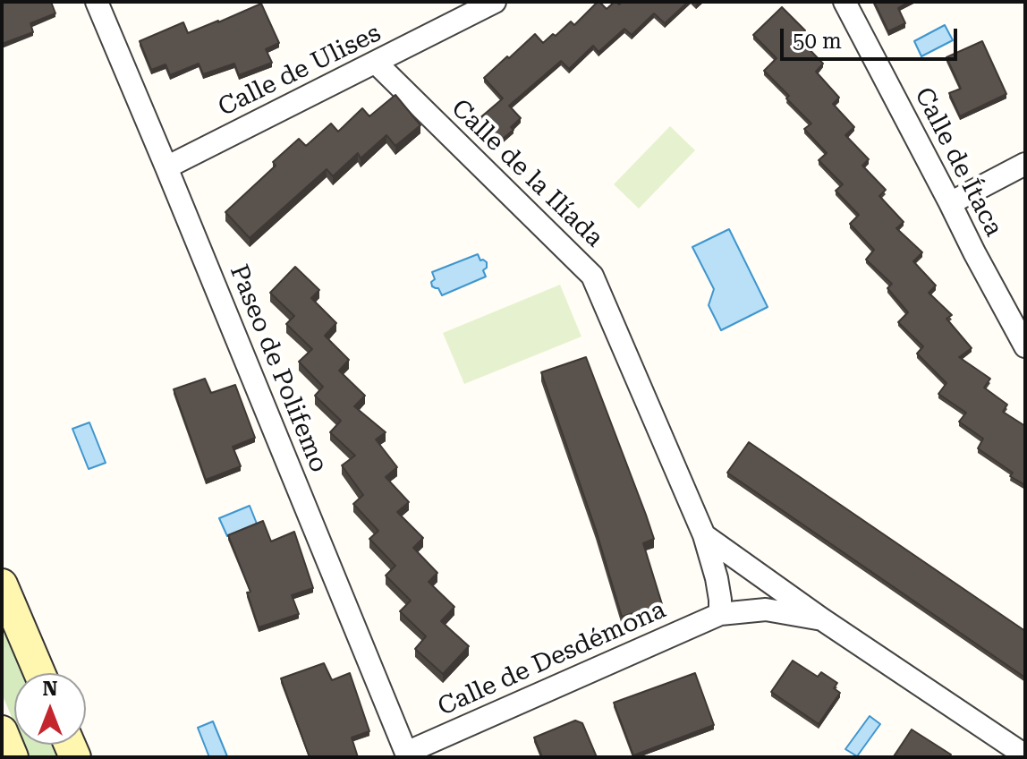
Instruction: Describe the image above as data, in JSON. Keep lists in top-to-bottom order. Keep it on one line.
{"streets":{"street":["Calle de Ulises","Calle de Ítaca","Calle de la Ilíada","Paseo de Polifemo","Calle de Desdémona"]},"crossings":[["Calle de Ulises","Calle de la Ilíada"],["Calle de Ulises","Paseo de Polifemo"],["Calle de la Ilíada","Calle de Desdémona"],["Paseo de Polifemo","Calle de Desdémona"]],"scale_bar":"50 m","north":"top"}
